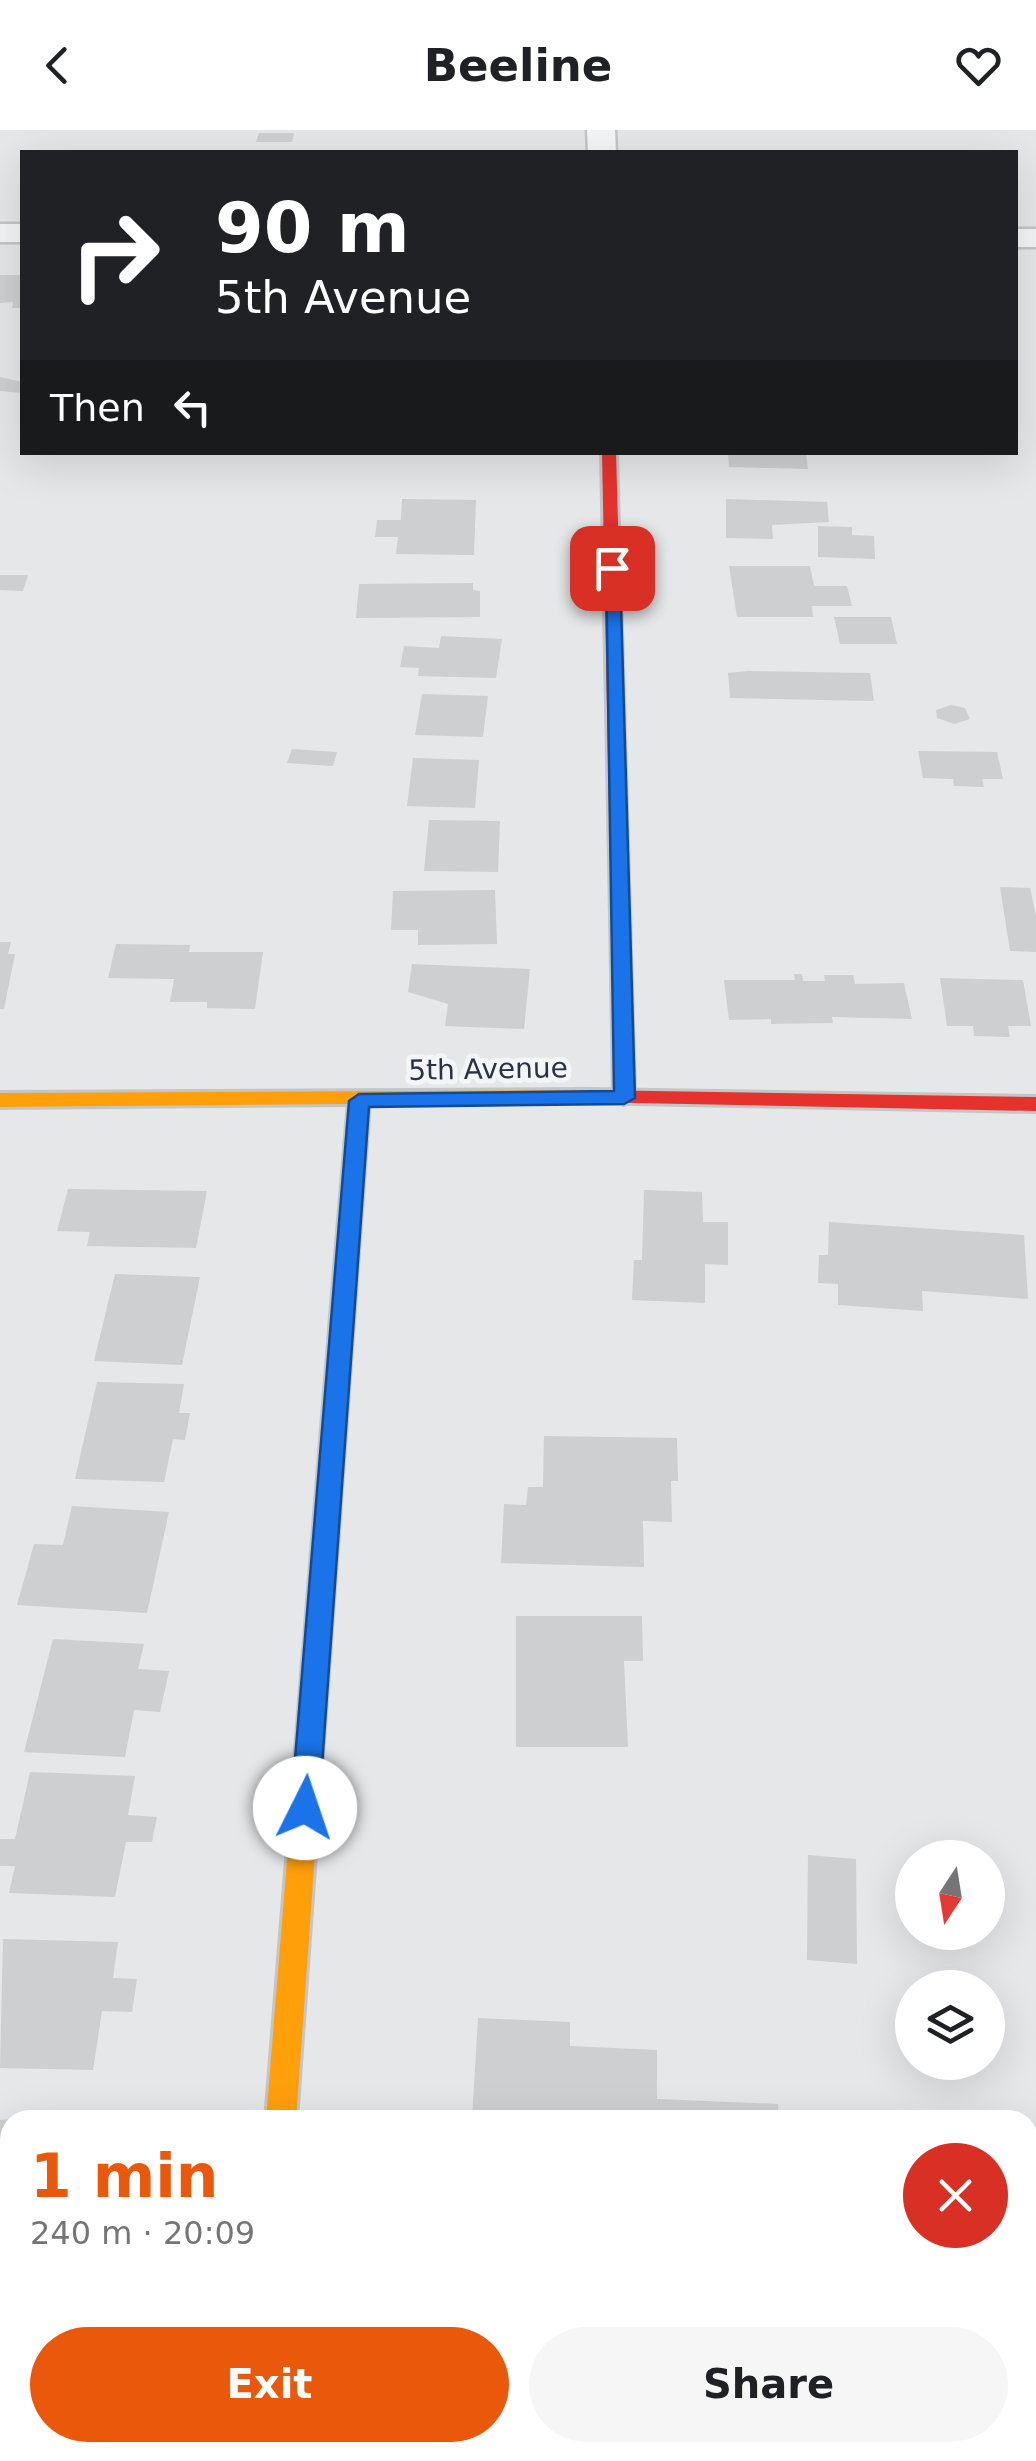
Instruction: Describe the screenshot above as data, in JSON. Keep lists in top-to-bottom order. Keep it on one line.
{"streets":{"street":["5th Avenue"]},"north":"bottom","page":{"header":"Beeline","turn":["90 m","5th Avenue"],"then":"Then","heading":["1 min","240 m · 20:09"],"buttons":["Exit","Share"]}}
